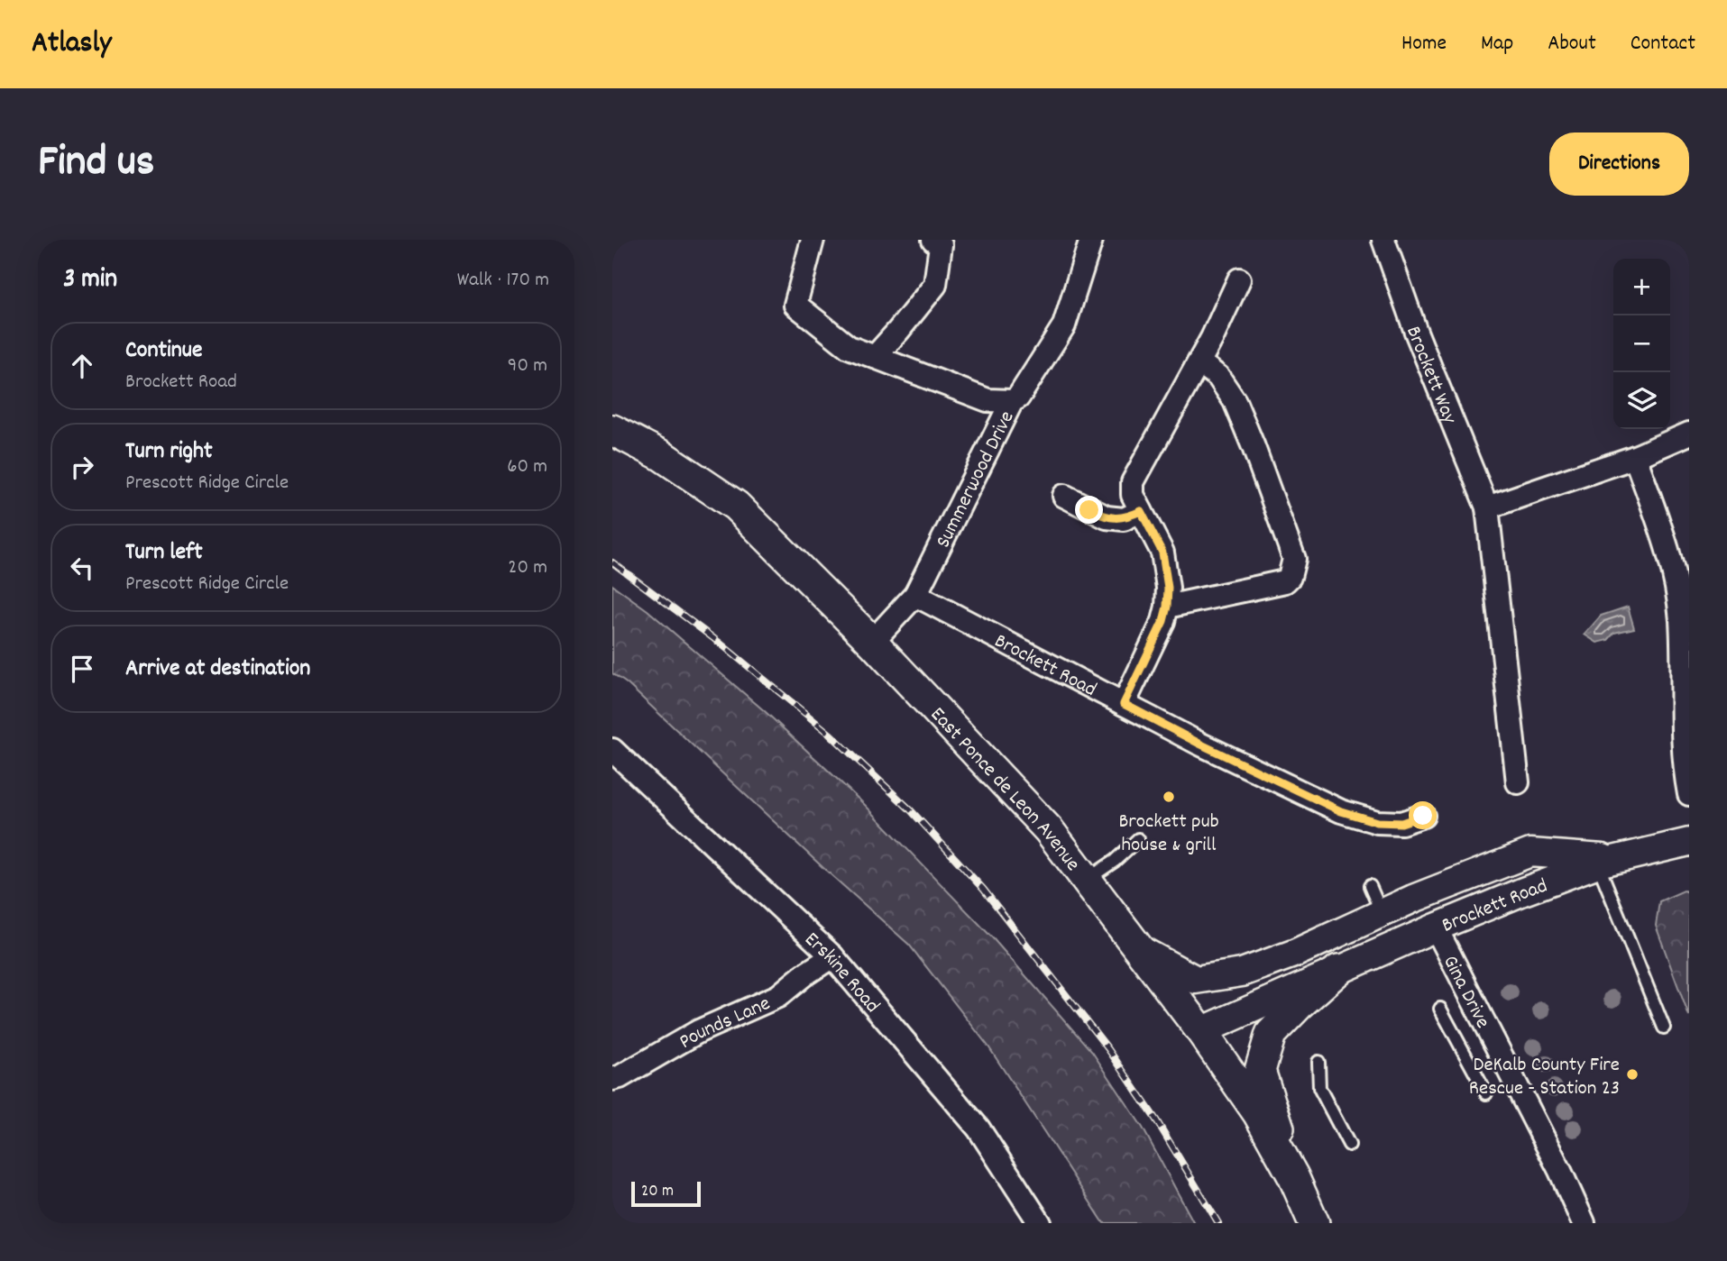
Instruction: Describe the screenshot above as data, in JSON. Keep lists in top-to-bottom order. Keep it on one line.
{"streets":{"main road":["East Ponce de Leon Avenue"],"street":["Brockett Way","Summerwood Drive","Brockett Road","Erskine Road","Gina Drive","Pounds Lane"]},"crossings":[["Summerwood Drive","Brockett Road"],["Summerwood Drive","East Ponce de Leon Avenue"],["Brockett Road","East Ponce de Leon Avenue"],["Brockett Road","Gina Drive"],["Erskine Road","Pounds Lane"]],"places":["Brockett pub house & grill","DeKalb County Fire Rescue - Station 23"],"scale_bar":"20 m","page":{"header":"Atlasly","nav":["Home","Map","About","Contact"],"title":"Find us","buttons":"Directions","heading":["3 min","Walk · 170 m"],"map_buttons":["+","−"],"list":[["Continue","Brockett Road","90 m"],["Turn right","Prescott Ridge Circle","60 m"],["Turn left","Prescott Ridge Circle","20 m"],"Arrive at destination"],"scale":"20 m"}}
